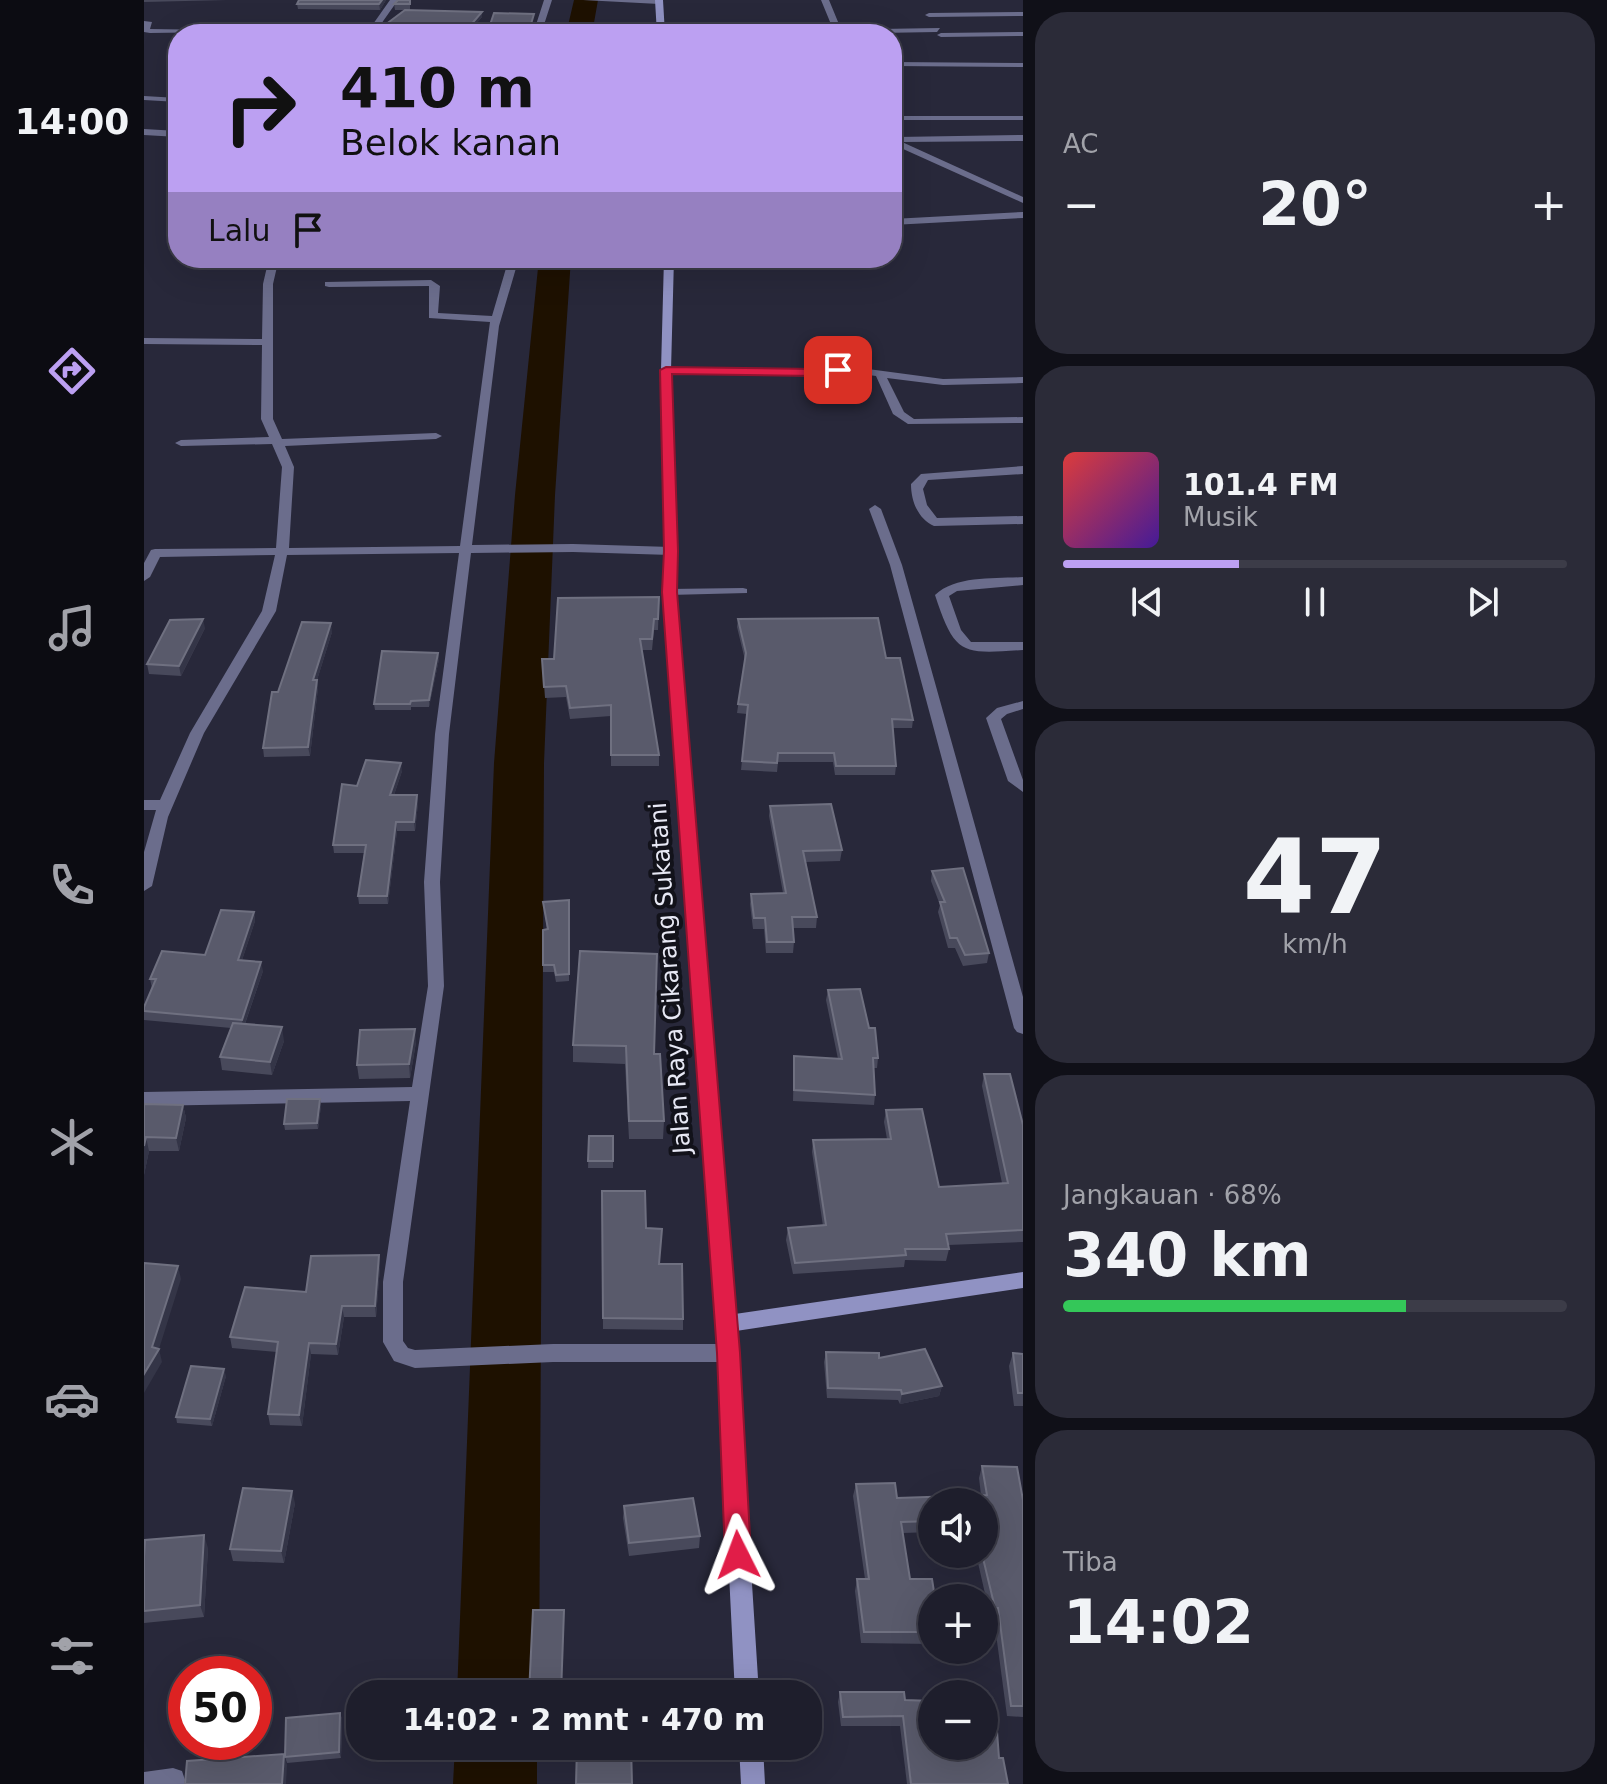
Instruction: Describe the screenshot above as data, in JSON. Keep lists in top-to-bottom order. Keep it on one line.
{"streets":{"main road":["Jalan Raya Cikarang Sukatani"]},"page":{"tabs":"14:00","tile":["AC",["47","km/h"],["Jangkauan · 68%","340 km"],["Tiba","14:02"]],"turn":["410 m","Belok kanan"],"heat":["−","20°","+"],"then":"Lalu","song":["101.4 FM","Musik"],"map_buttons":["+","−"],"limit":"50","trip":"14:02 · 2 mnt · 470 m"}}
